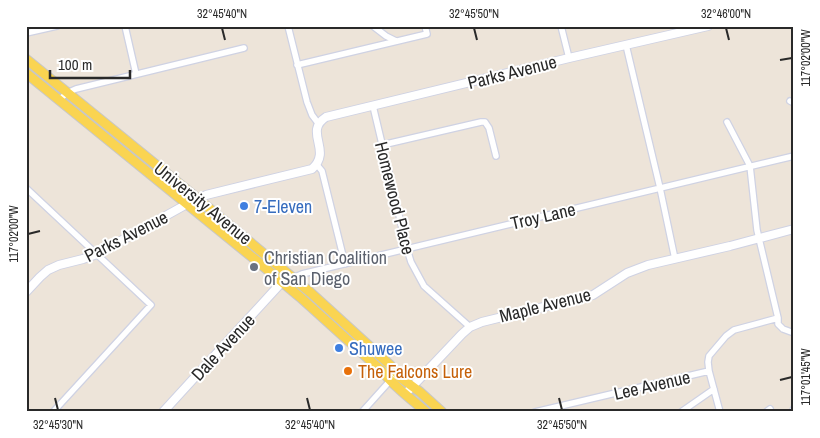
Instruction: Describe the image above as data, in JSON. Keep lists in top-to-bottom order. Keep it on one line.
{"streets":{"main road":["University Avenue"],"street":["Parks Avenue","Homewood Place","Troy Lane","Maple Avenue","Dale Avenue","Lee Avenue"]},"crossings":[["Parks Avenue","Homewood Place"],["Parks Avenue","University Avenue"],["Homewood Place","Troy Lane"],["Homewood Place","Maple Avenue"],["University Avenue","Troy Lane"],["University Avenue","Maple Avenue"],["University Avenue","Dale Avenue"]],"places":["7-Eleven","Christian Coalition of San Diego","Shuwee","The Falcons Lure"],"scale_bar":"100 m","coordinates":["32°45'40\"N","32°45'50\"N","32°46'00\"N","117°02'00\"W","117°01'45\"W","32°45'30\"N"]}
